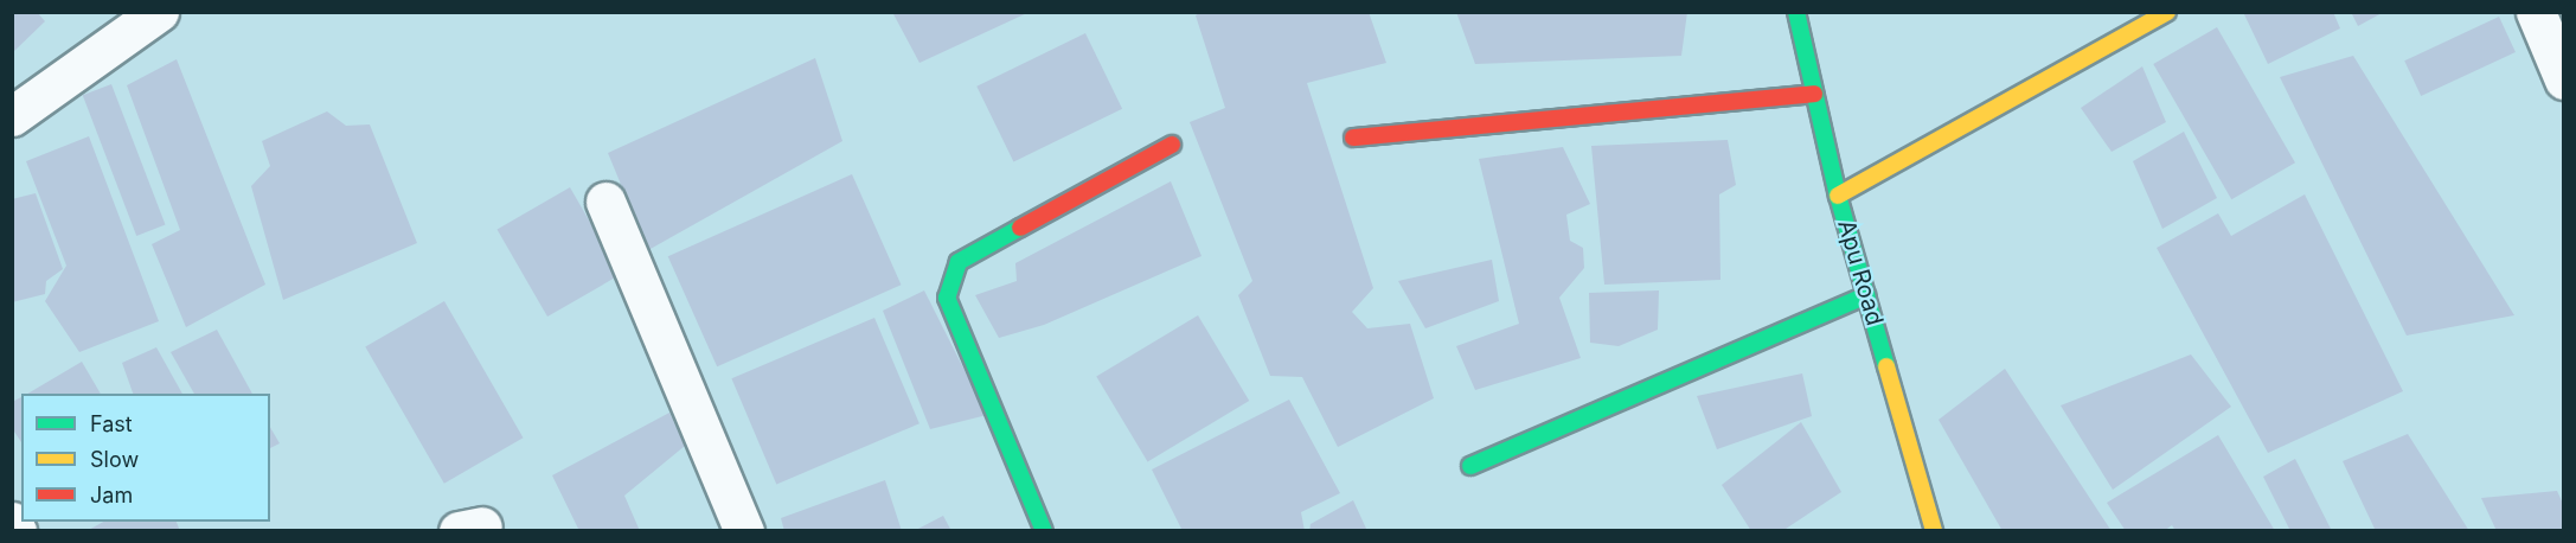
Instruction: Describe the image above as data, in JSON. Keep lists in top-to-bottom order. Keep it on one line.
{"streets":{"street":["Apu Road"]},"legend":["Fast","Slow","Jam"]}
